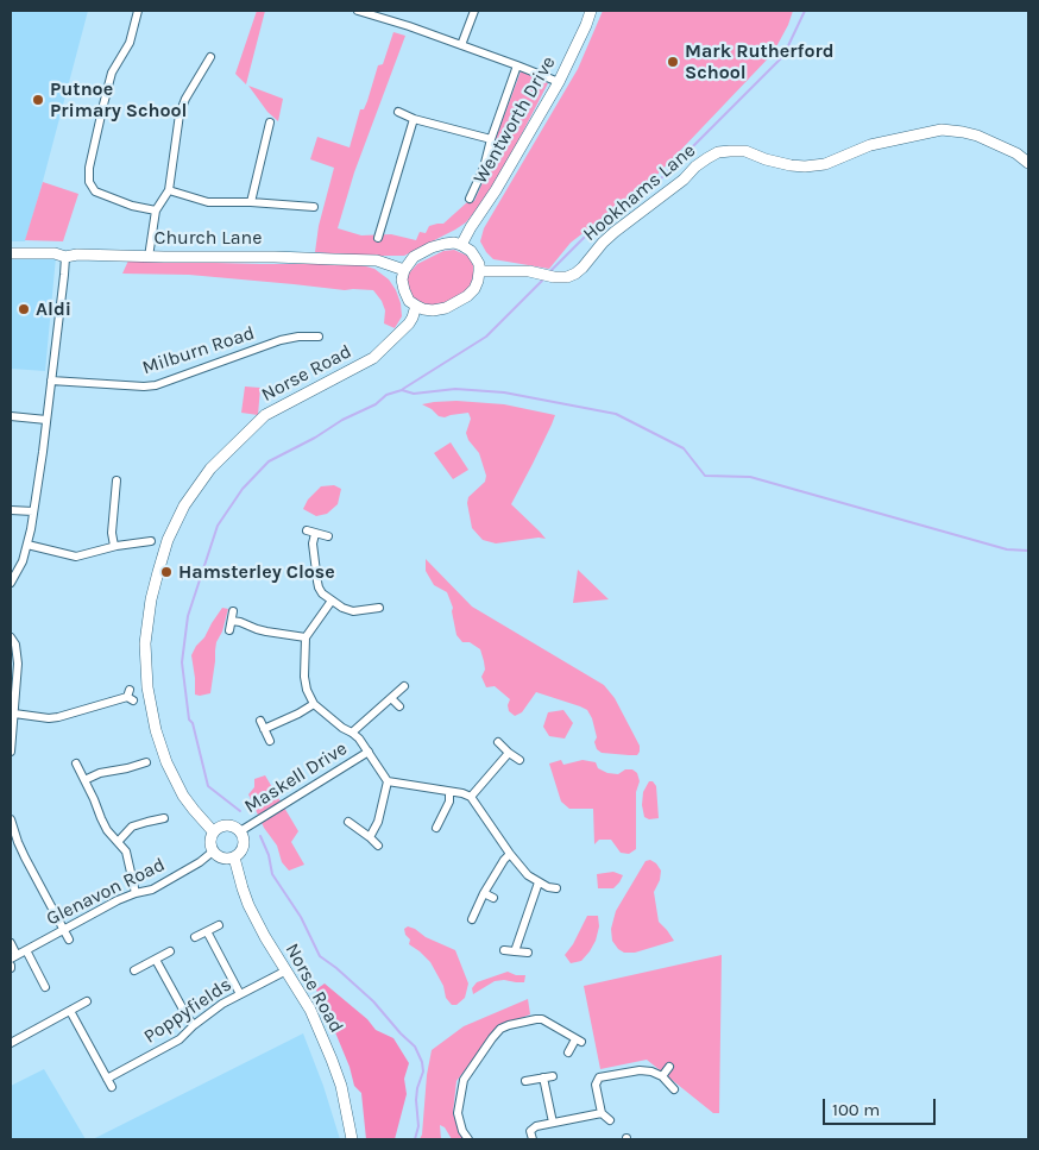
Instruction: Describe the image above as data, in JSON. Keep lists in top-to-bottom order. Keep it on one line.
{"streets":{"street":["Wentworth Drive","Hookhams Lane","Church Lane","Milburn Road","Norse Road","Maskell Drive","Glenavon Road","Poppyfields"]},"crossings":[["Wentworth Drive","Hookhams Lane"],["Wentworth Drive","Church Lane"],["Wentworth Drive","Norse Road"],["Hookhams Lane","Church Lane"],["Hookhams Lane","Norse Road"],["Church Lane","Norse Road"],["Norse Road","Maskell Drive"],["Norse Road","Glenavon Road"],["Norse Road","Poppyfields"],["Maskell Drive","Glenavon Road"]],"places":["Mark Rutherford School","Putnoe Primary School","Aldi","Hamsterley Close"],"scale_bar":"100 m"}
